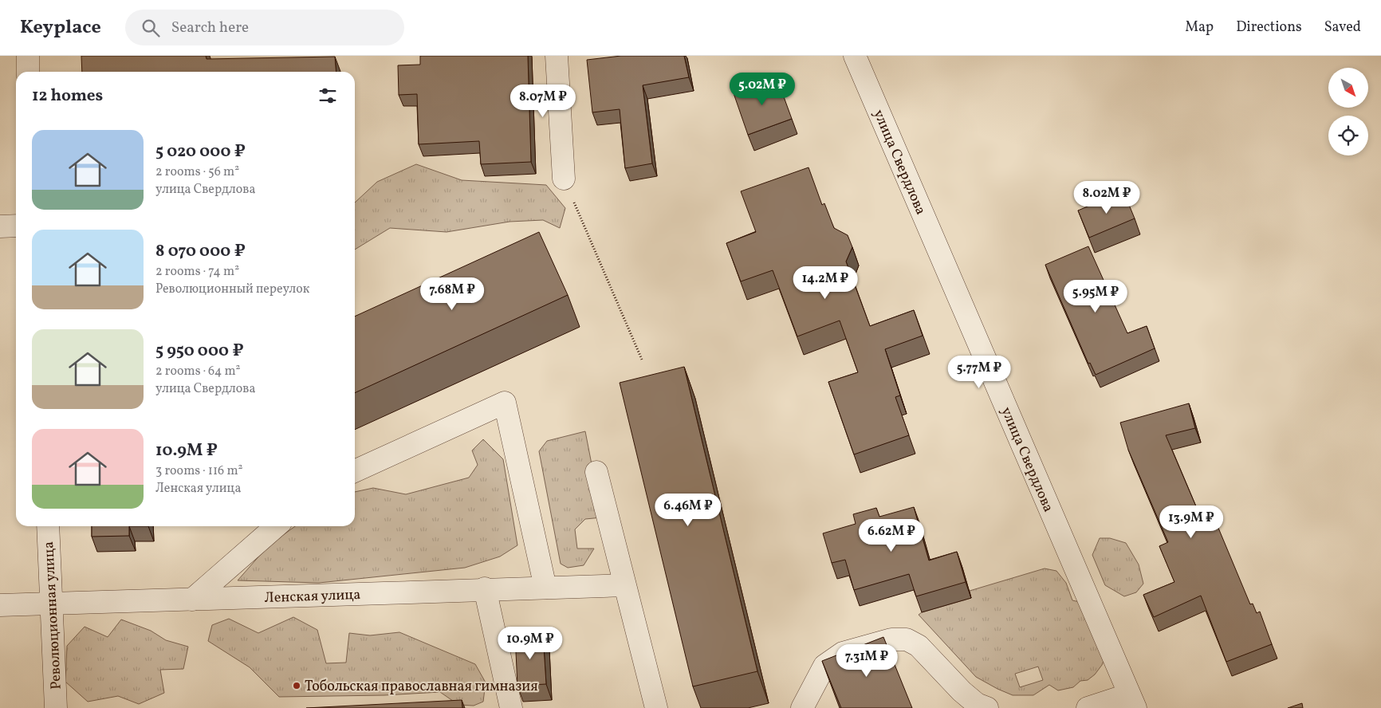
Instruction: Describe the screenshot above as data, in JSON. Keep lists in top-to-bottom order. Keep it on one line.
{"streets":{"street":["улица Свердлова","Ленская улица","Революционная улица"]},"crossings":[["Ленская улица","Революционная улица"]],"places":["Тобольская православная гимназия"],"north":"bottom right","page":{"header":"Keyplace","search":"Search here","nav":["Map","Directions","Saved"],"heading":"12 homes","price":["5.02M ₽","8.07M ₽","8.02M ₽","14.2M ₽","7.68M ₽","5.95M ₽","5.77M ₽","6.46M ₽","13.9M ₽","6.62M ₽","10.9M ₽","7.31M ₽"],"list":[{"name":"5 020 000 ₽","note":"2 rooms · 56 m² · улица Свердлова"},{"name":"8 070 000 ₽","note":"2 rooms · 74 m² · Революционный переулок"},{"name":"5 950 000 ₽","note":"2 rooms · 64 m² · улица Свердлова"},{"name":"10.9M ₽","note":"3 rooms · 116 m² · Ленская улица"}]}}
